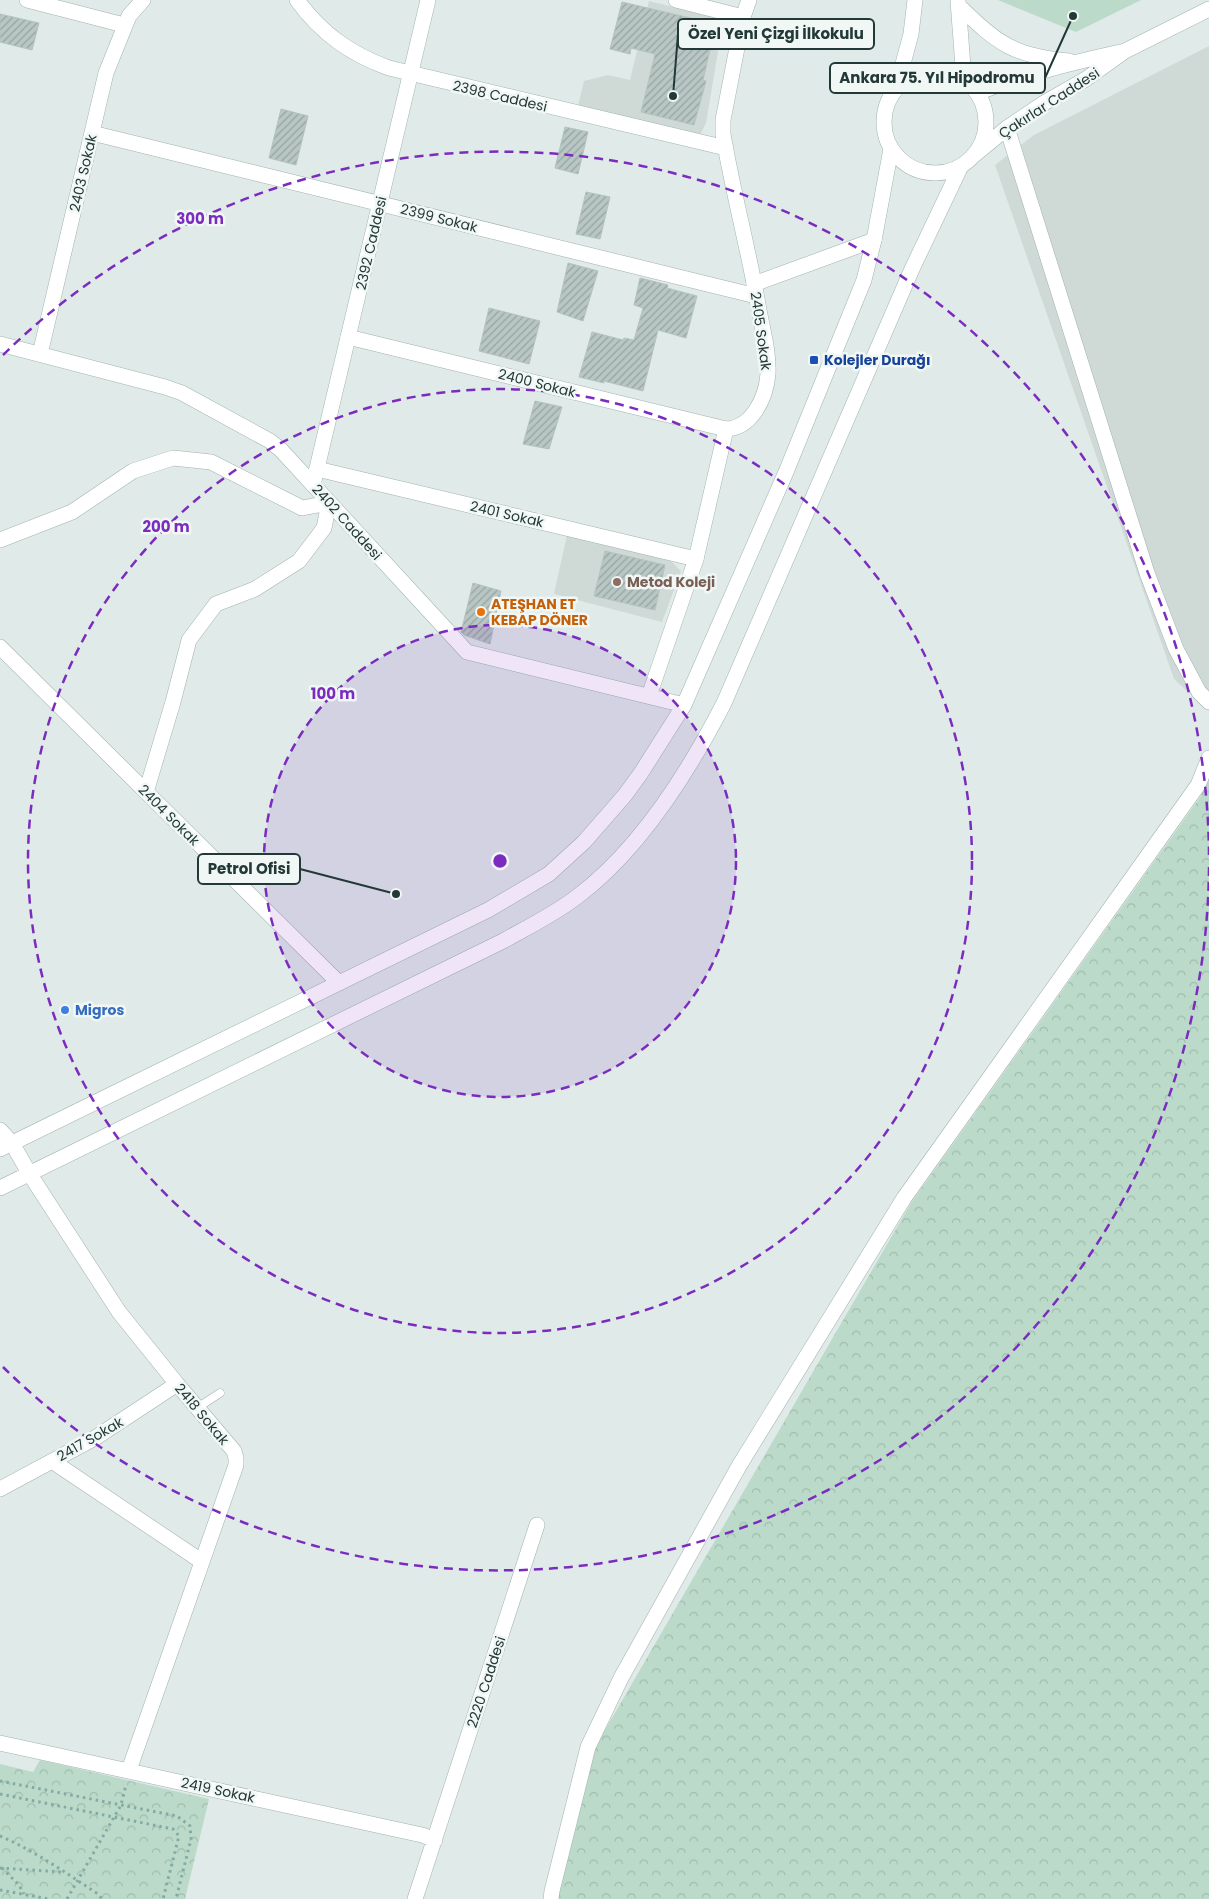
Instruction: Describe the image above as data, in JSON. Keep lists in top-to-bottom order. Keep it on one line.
{"streets":{"street":["2398 Caddesi","Çakırlar Caddesi","2403 Sokak","2399 Sokak","2392 Caddesi","2405 Sokak","2400 Sokak","2401 Sokak","2402 Caddesi","2404 Sokak","2418 Sokak","2417 Sokak","2220 Caddesi","2419 Sokak"]},"crossings":[["2398 Caddesi","2392 Caddesi"],["2398 Caddesi","2405 Sokak"],["2403 Sokak","2399 Sokak"],["2403 Sokak","2402 Caddesi"],["2399 Sokak","2392 Caddesi"],["2399 Sokak","2405 Sokak"],["2392 Caddesi","2400 Sokak"],["2392 Caddesi","2401 Sokak"],["2392 Caddesi","2402 Caddesi"],["2405 Sokak","2400 Sokak"],["2418 Sokak","2417 Sokak"],["2418 Sokak","2419 Sokak"],["2220 Caddesi","2419 Sokak"]],"places":{"other":["Ankara 75. Yıl Hipodromu","Özel Yeni Çizgi İlkokulu","Metod Koleji","ATEŞHAN ET KEBAP DÖNER","Petrol Ofisi","Migros"],"transit":["Kolejler Durağı"]},"rings":["300 m","200 m","100 m"]}
